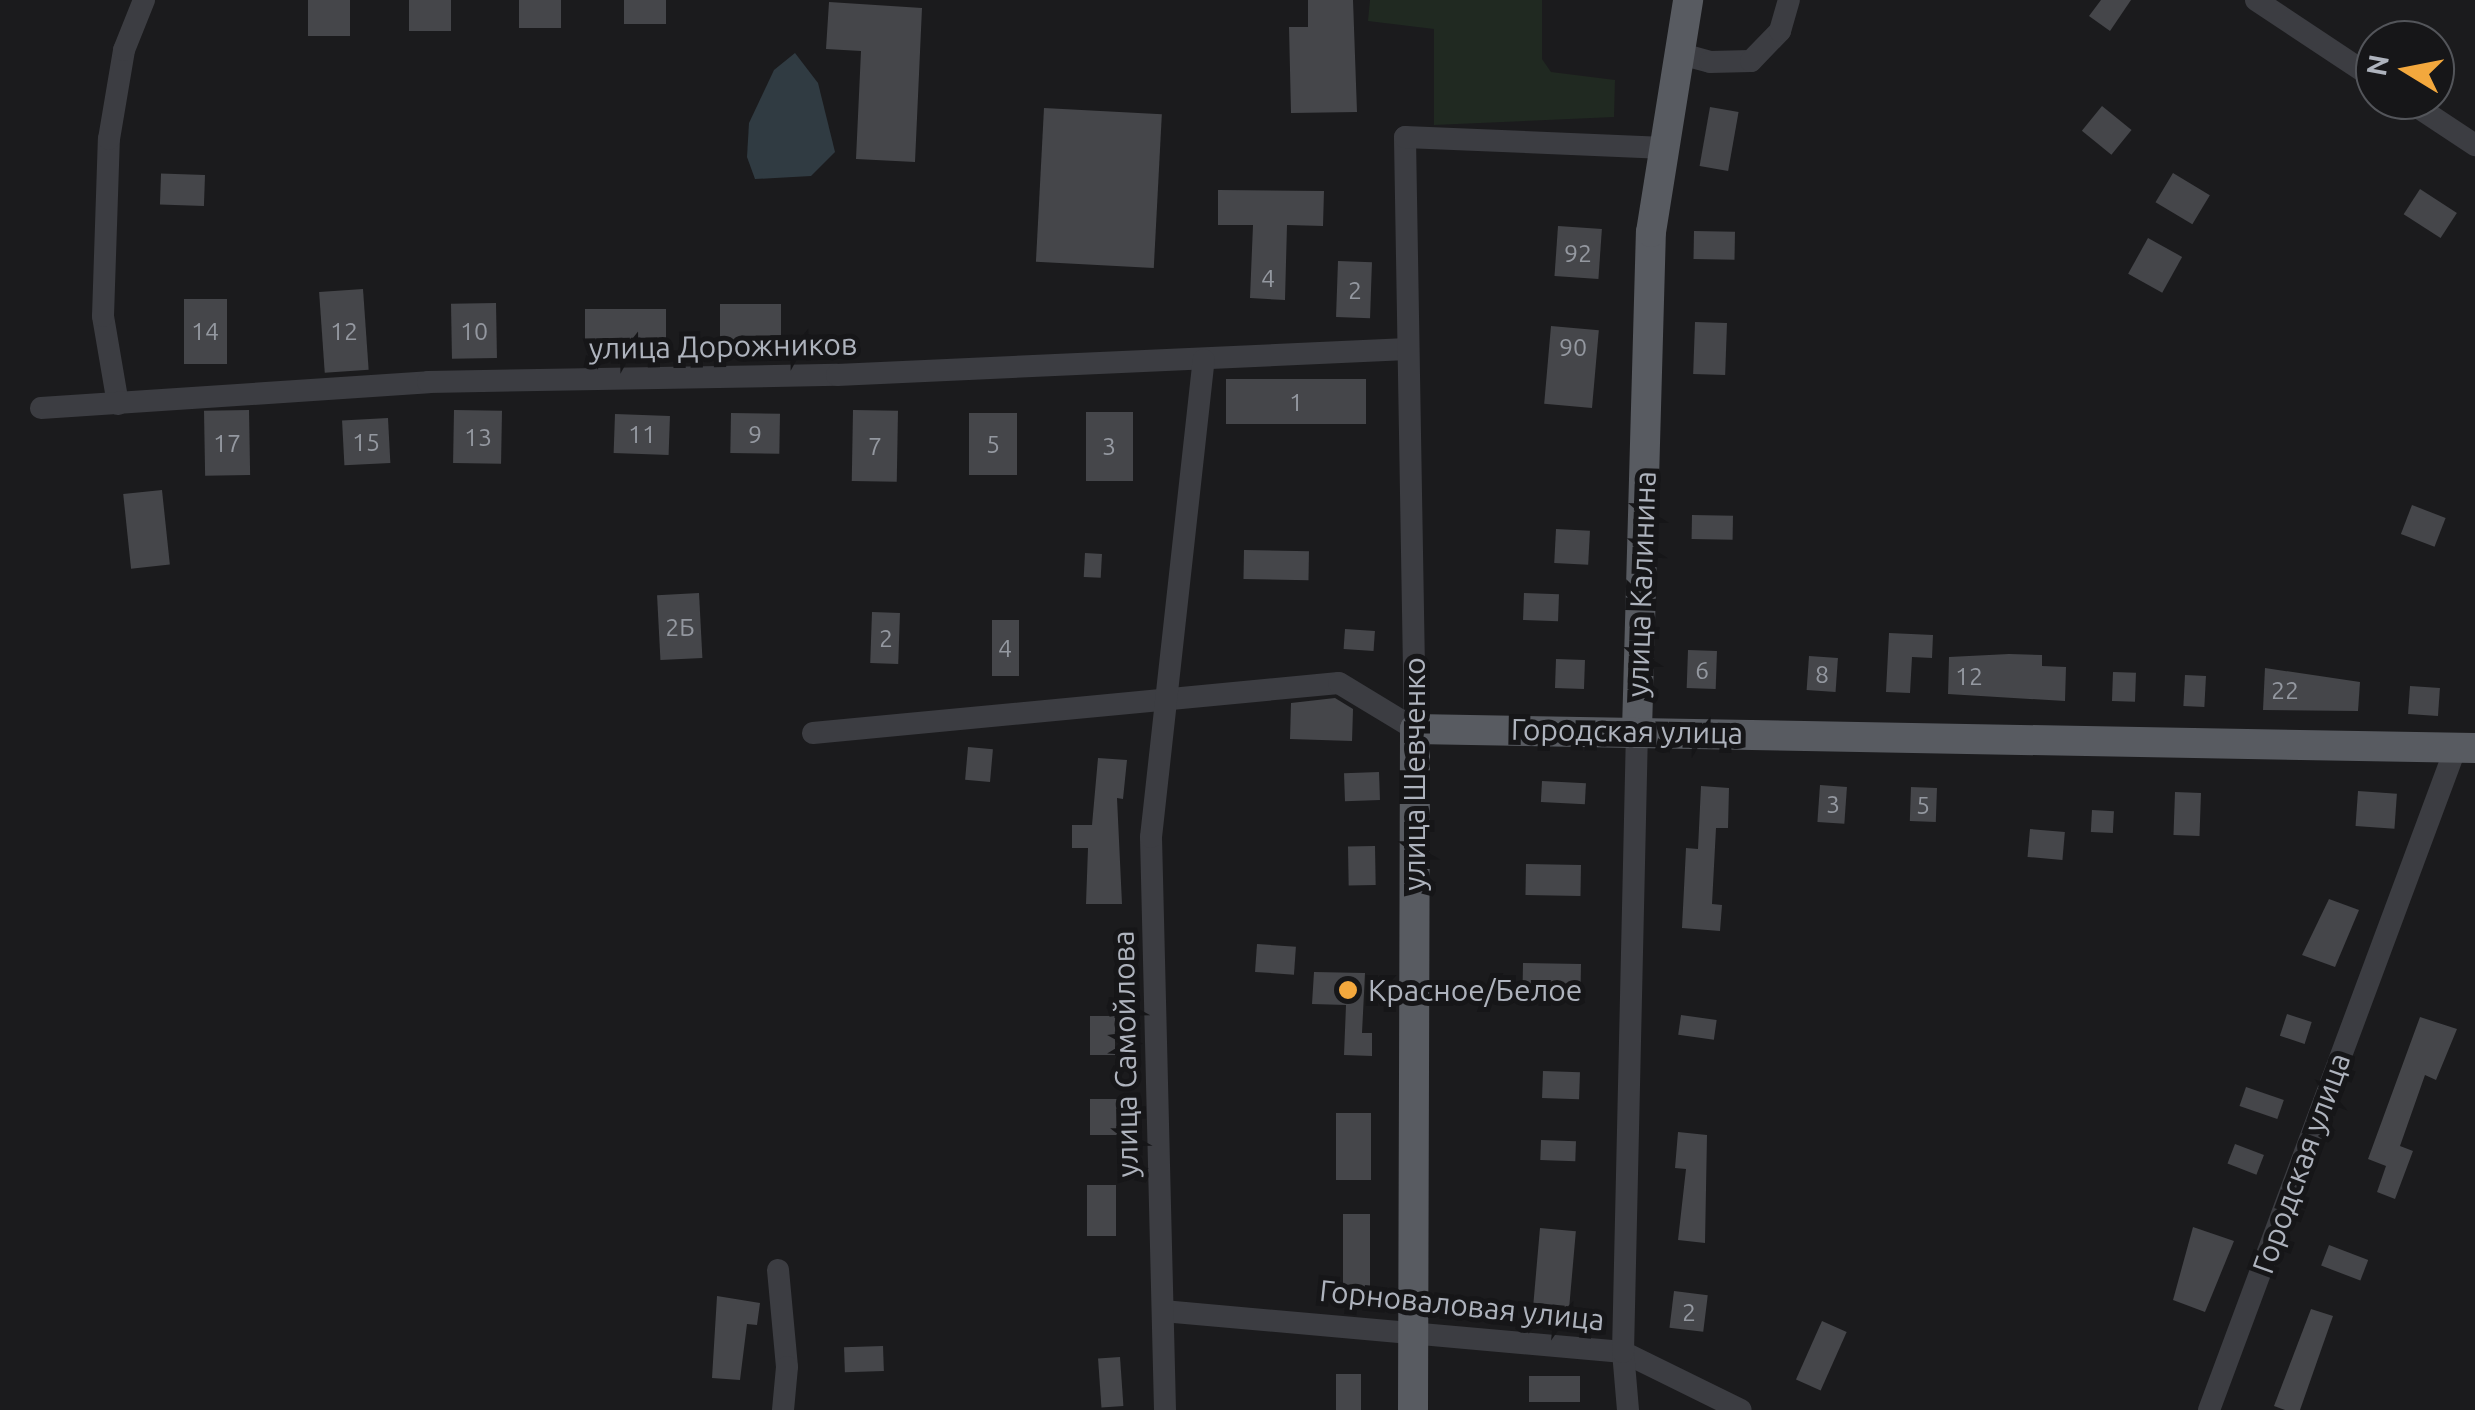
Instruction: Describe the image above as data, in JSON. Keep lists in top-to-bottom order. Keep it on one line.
{"streets":{"main road":["улица Калинина","Городская улица","улица Шевченко"],"street":["улица Дорожников","улица Самойлова","Горноваловая улица"]},"crossings":[["улица Дорожников","улица Шевченко"],["улица Дорожников","улица Самойлова"],["улица Калинина","Городская улица"],["улица Калинина","улица Шевченко"],["улица Калинина","Горноваловая улица"],["Городская улица","улица Шевченко"],["улица Шевченко","Горноваловая улица"],["улица Самойлова","Горноваловая улица"]],"places":["Красное/Белое"],"house_numbers":["92","4","2","14","12","10","90","1","11","9","13","15","17","5","7","3","2Б","2","4","6","8","12","22","3","5","2"],"north":"left"}
